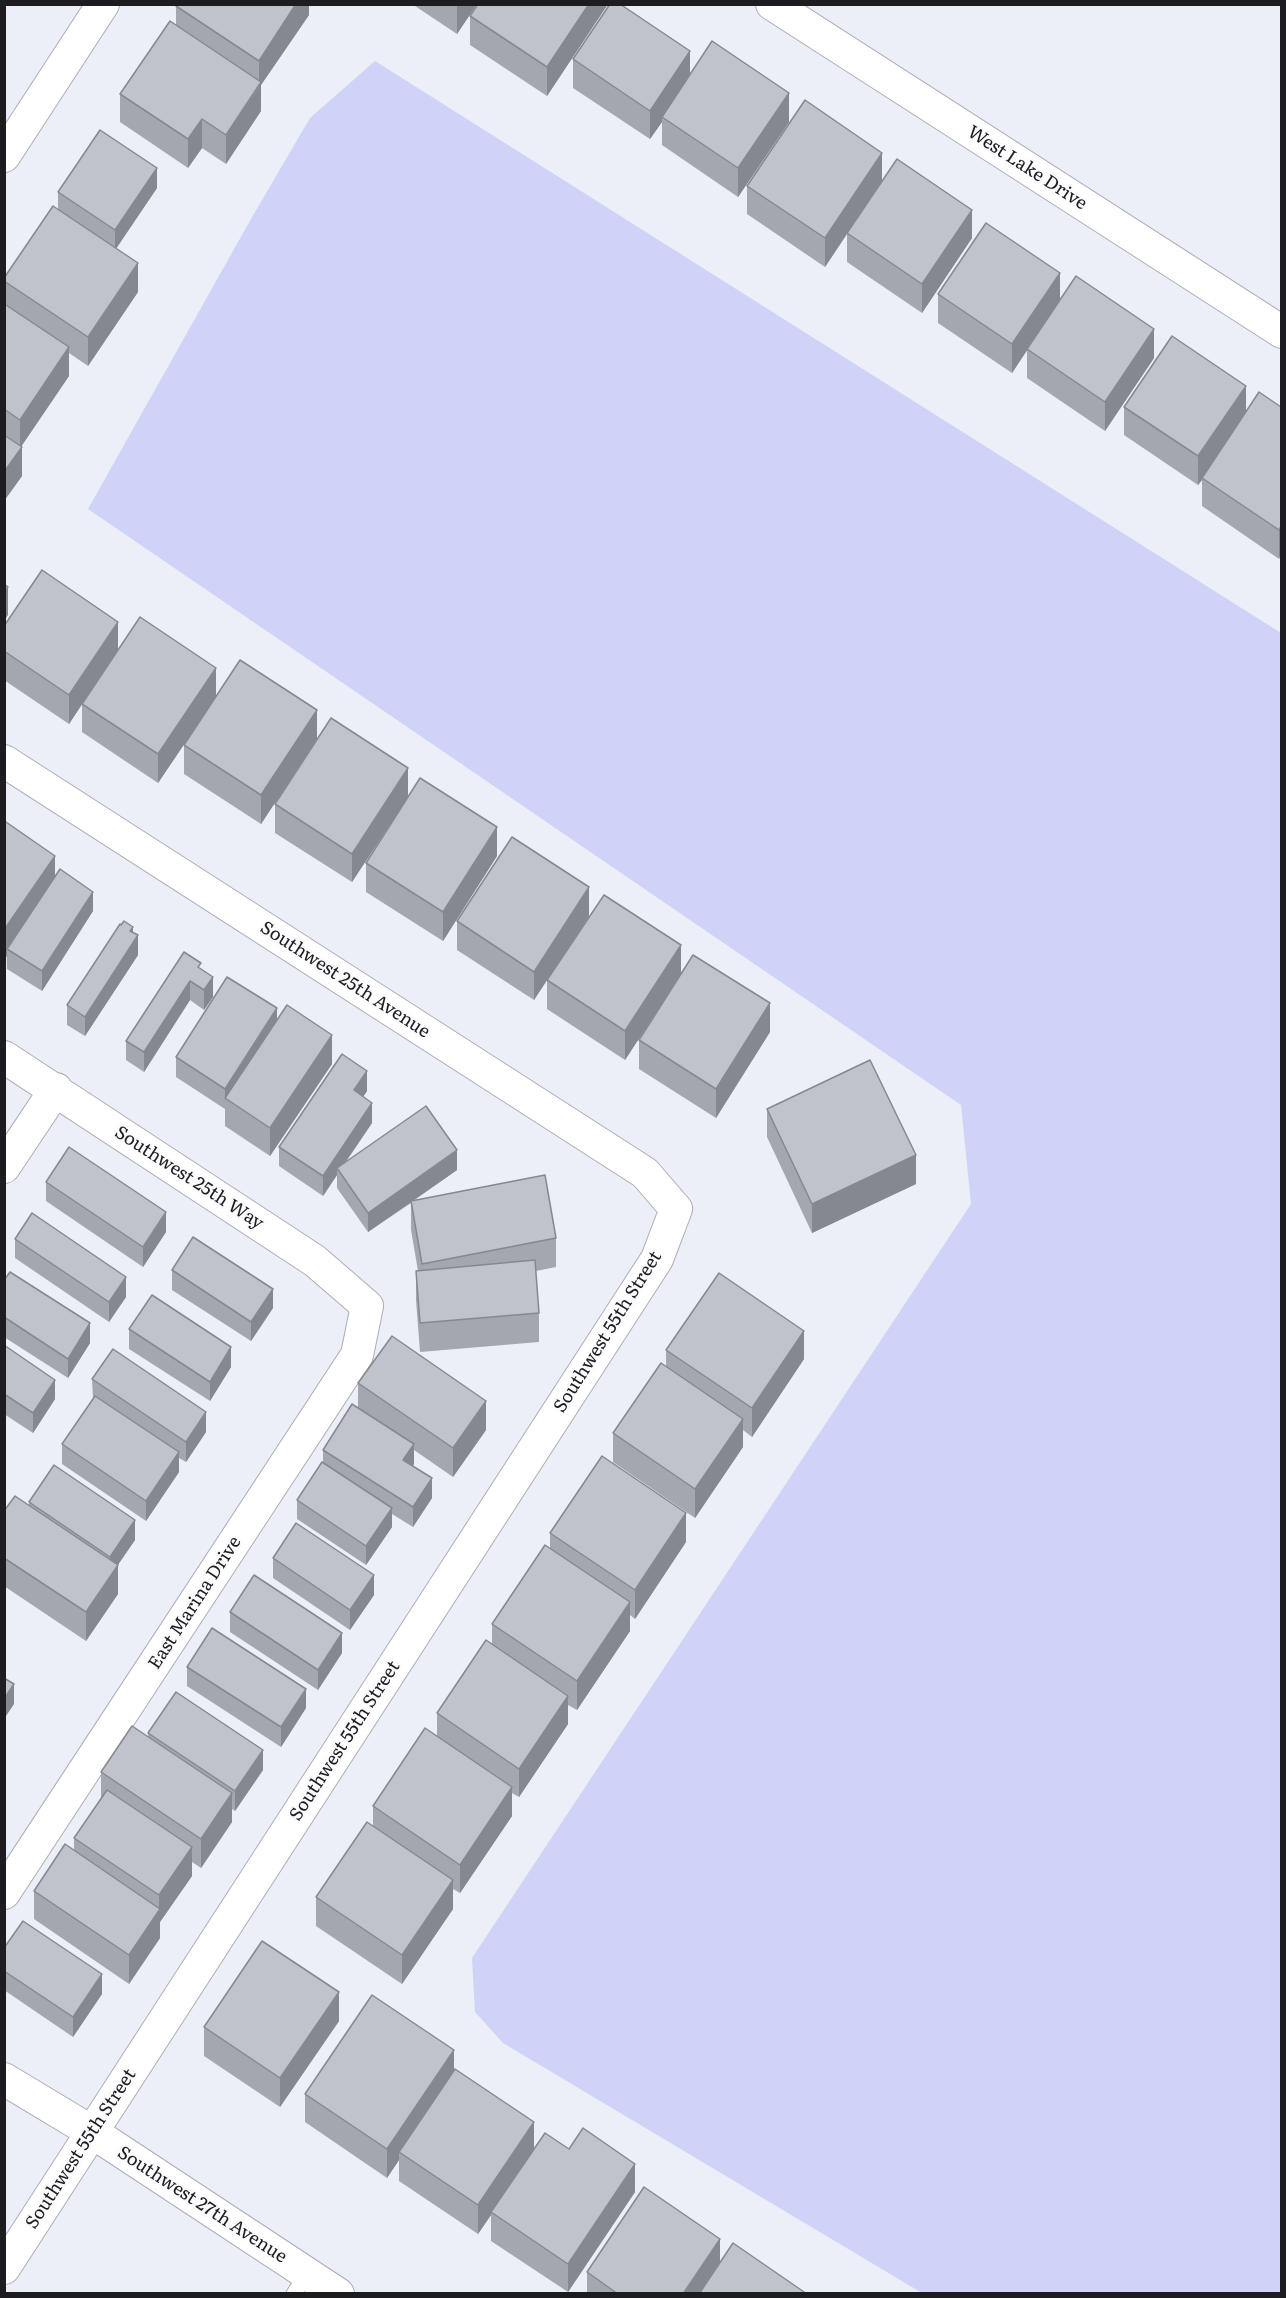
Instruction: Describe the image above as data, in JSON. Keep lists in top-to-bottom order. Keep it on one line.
{"streets":{"street":["West Lake Drive","Southwest 25th Avenue","Southwest 25th Way","Southwest 55th Street","East Marina Drive","Southwest 27th Avenue"]},"crossings":[["Southwest 25th Avenue","Southwest 55th Street"],["Southwest 25th Way","East Marina Drive"],["Southwest 55th Street","Southwest 27th Avenue"]]}
